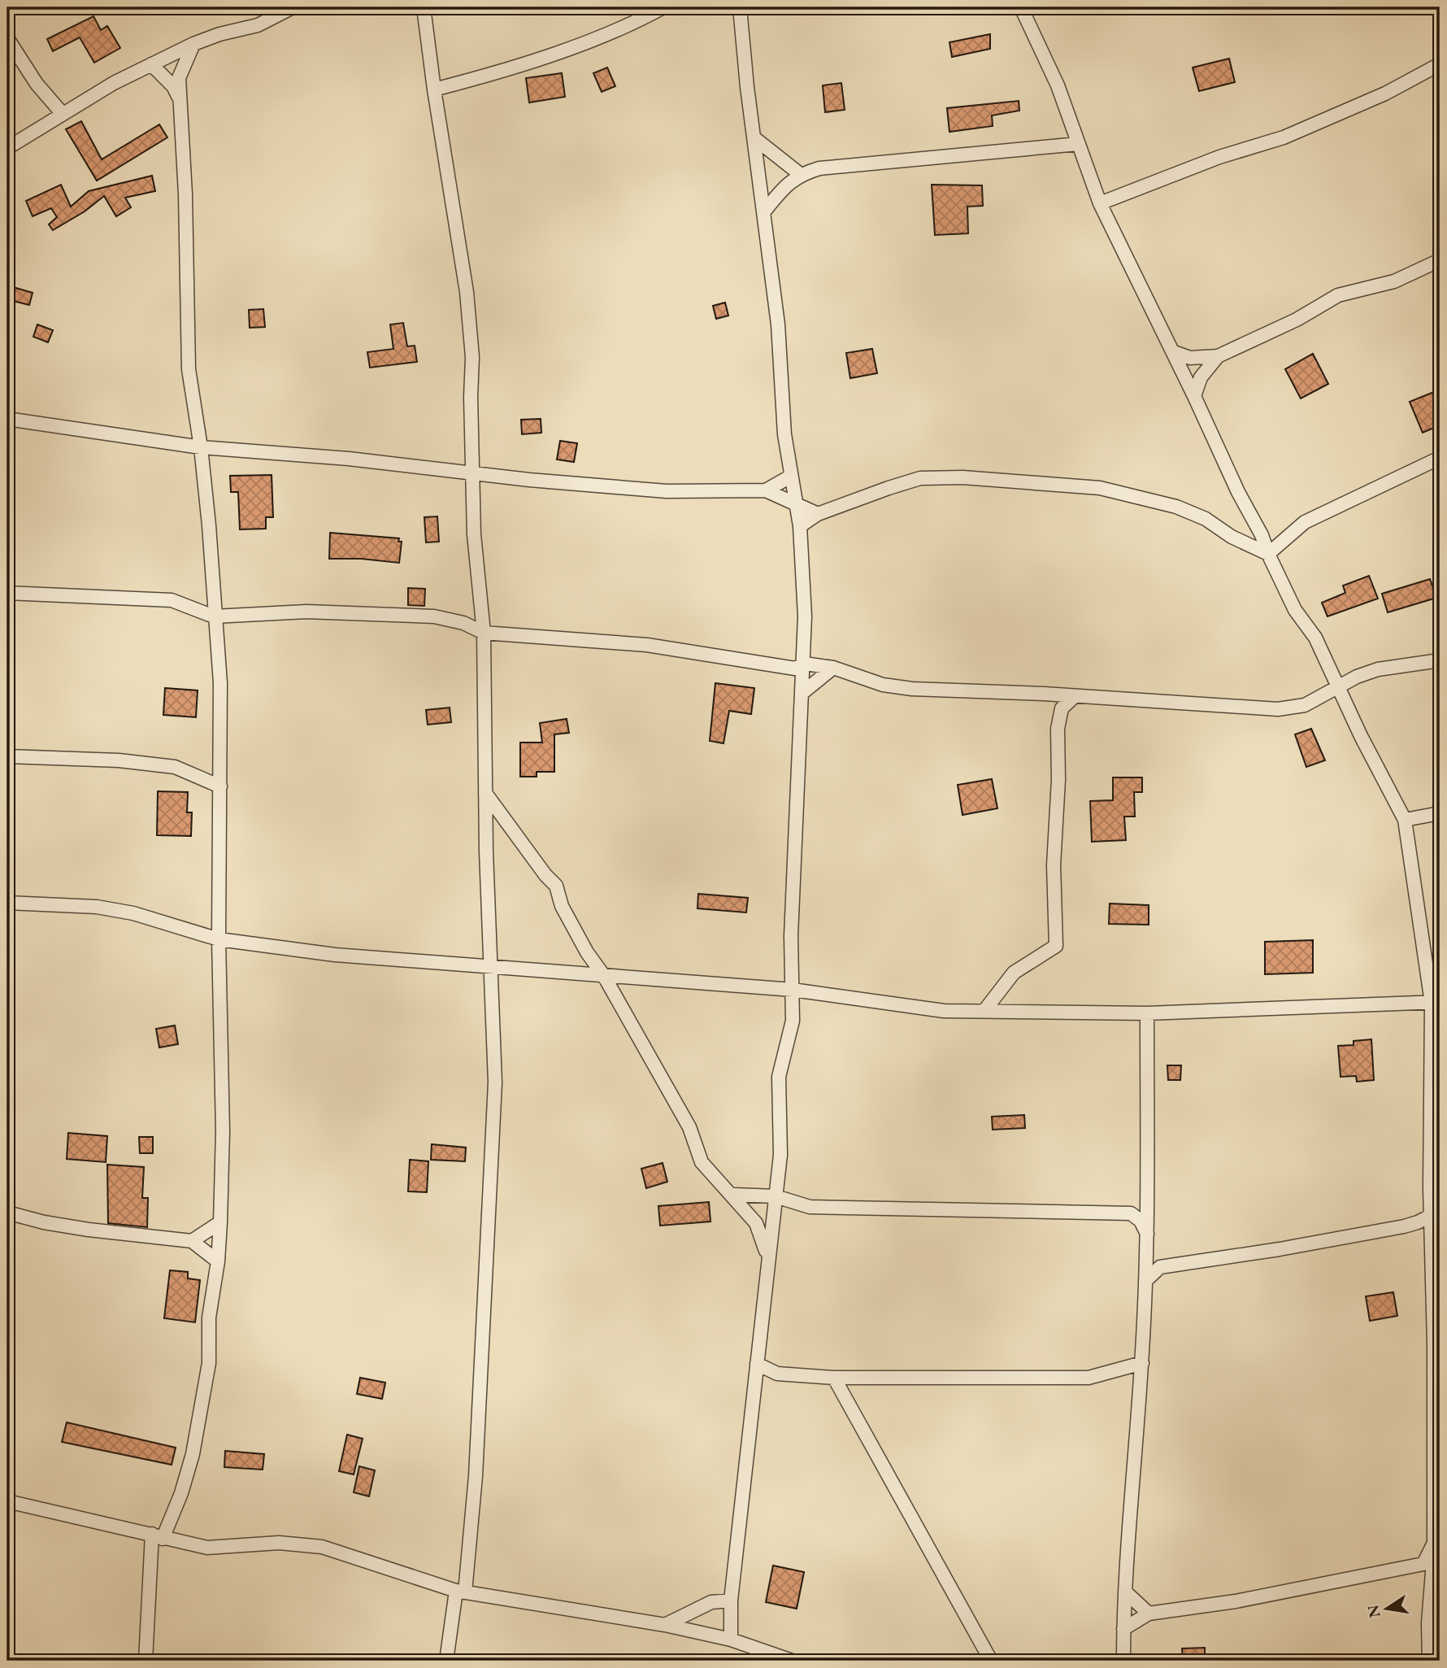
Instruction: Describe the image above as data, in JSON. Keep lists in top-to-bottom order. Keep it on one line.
{"north":"left"}
